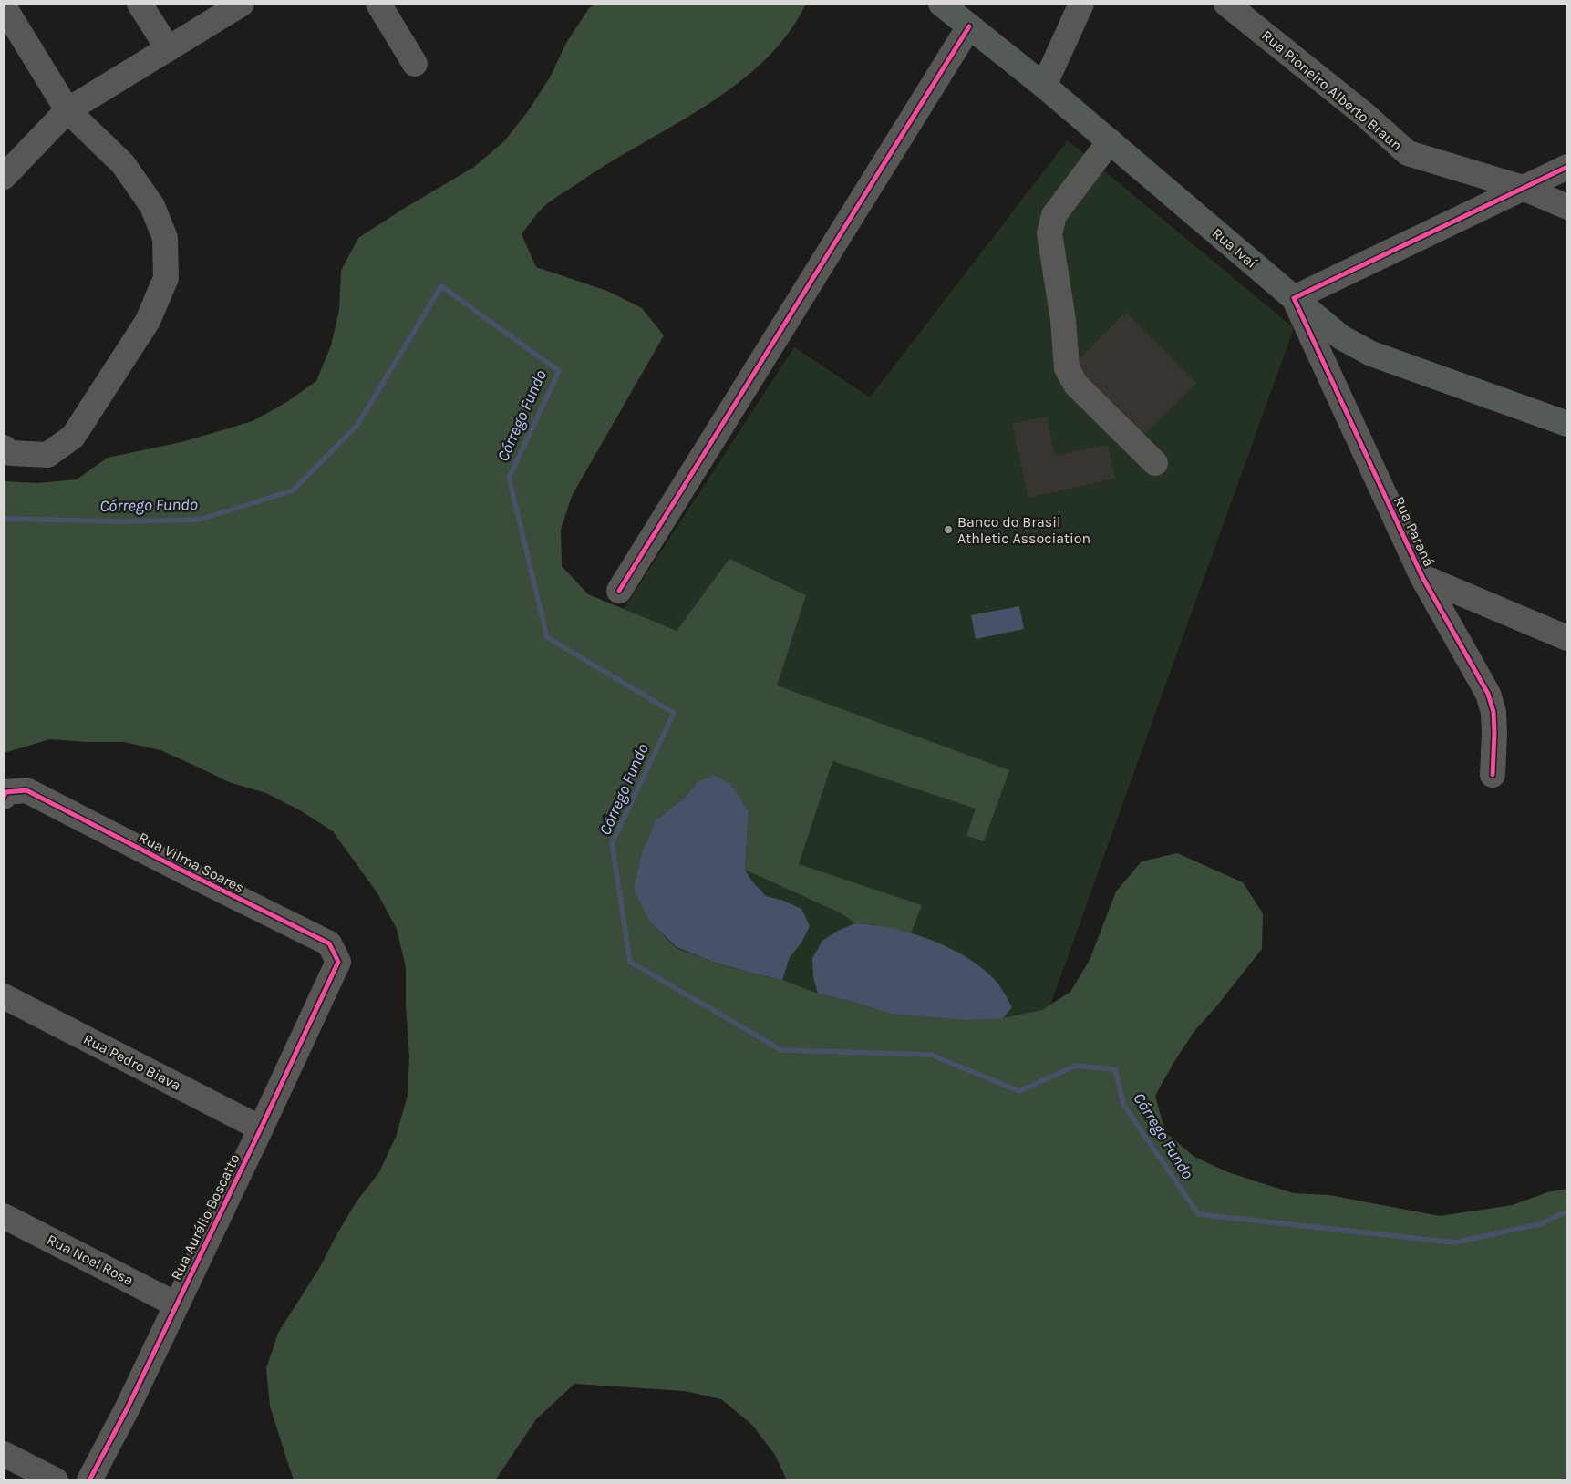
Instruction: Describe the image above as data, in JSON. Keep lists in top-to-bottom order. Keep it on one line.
{"streets":{"main road":["Rua Ivaí"],"street":["Rua Pioneiro Alberto Braun","Rua Paraná","Rua Vilma Soares","Rua Pedro Biava","Rua Aurélio Boscatto","Rua Noel Rosa"]},"crossings":[["Rua Ivaí","Rua Paraná"],["Rua Vilma Soares","Rua Aurélio Boscatto"],["Rua Pedro Biava","Rua Aurélio Boscatto"],["Rua Aurélio Boscatto","Rua Noel Rosa"]],"water":["Córrego Fundo"],"places":["Banco do Brasil Athletic Association"]}
